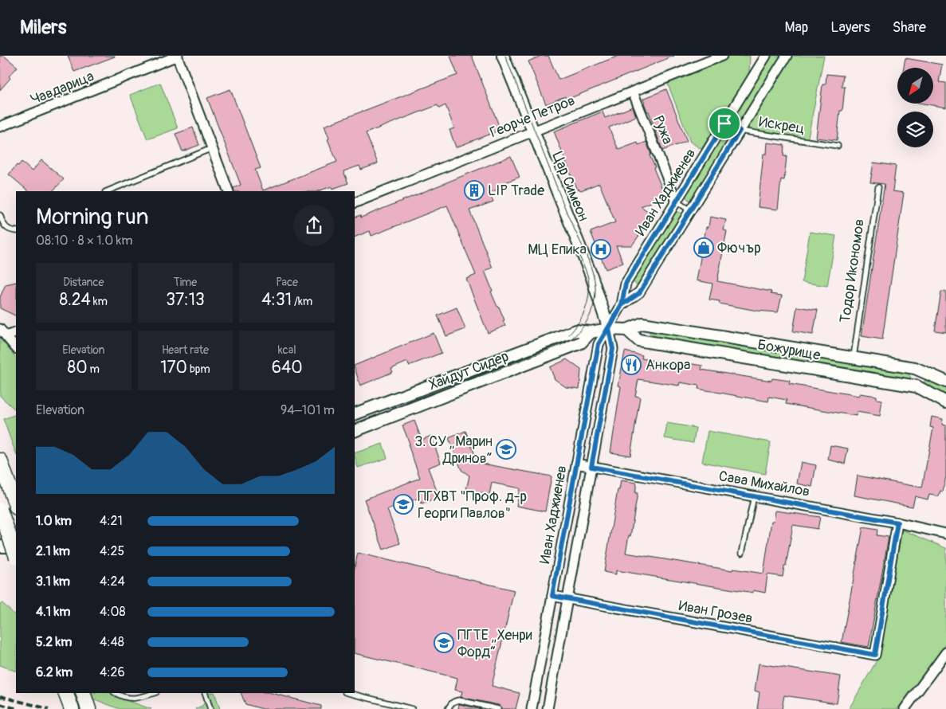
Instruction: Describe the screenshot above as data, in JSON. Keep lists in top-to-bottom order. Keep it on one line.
{"streets":{"street":["Чавдарица","Георче Петров","Ружа","Цар Симеон","Иван Хаджиенев","Божурище","Хайдут Сидер","Сава Михайлов","Иван Грозев"],"lane":["Искрец","Тодор Икономов"]},"crossings":[["Георче Петров","Ружа"],["Георче Петров","Цар Симеон"],["Искрец","Иван Хаджиенев"],["Ружа","Иван Хаджиенев"],["Цар Симеон","Иван Хаджиенев"],["Цар Симеон","Божурище"],["Цар Симеон","Хайдут Сидер"],["Иван Хаджиенев","Божурище"],["Иван Хаджиенев","Хайдут Сидер"],["Иван Хаджиенев","Сава Михайлов"],["Иван Хаджиенев","Иван Грозев"],["Тодор Икономов","Божурище"],["Божурище","Хайдут Сидер"],["Сава Михайлов","Иван Грозев"]],"places":{"building":["LIP Trade"],"shop":["Фючър"],"hospital":["МЦ Епика"],"restaurant":["Анкора"],"school or university":["3. СУ „Марин Дринов“","ПГХВТ \"Проф. д-р Георги Павлов\"","ПГТЕ „Хенри Форд“"]},"north":"bottom left","page":{"header":"Milers","nav":["Map","Layers","Share"],"heading":["Morning run","08:10 · 8 × 1.0 km"],"stats":[["Distance","8.24 km"],["Time","37:13"],["Pace","4:31 /km"],["Elevation","80 m"],["Heart rate","170 bpm"],["kcal","640"]],"chart":["Elevation","94–101 m"],"list":[{"name":"1.0 km","note":"4:21"},{"name":"2.1 km","note":"4:25"},{"name":"3.1 km","note":"4:24"},{"name":"4.1 km","note":"4:08"},{"name":"5.2 km","note":"4:48"},{"name":"6.2 km","note":"4:26"}]}}
